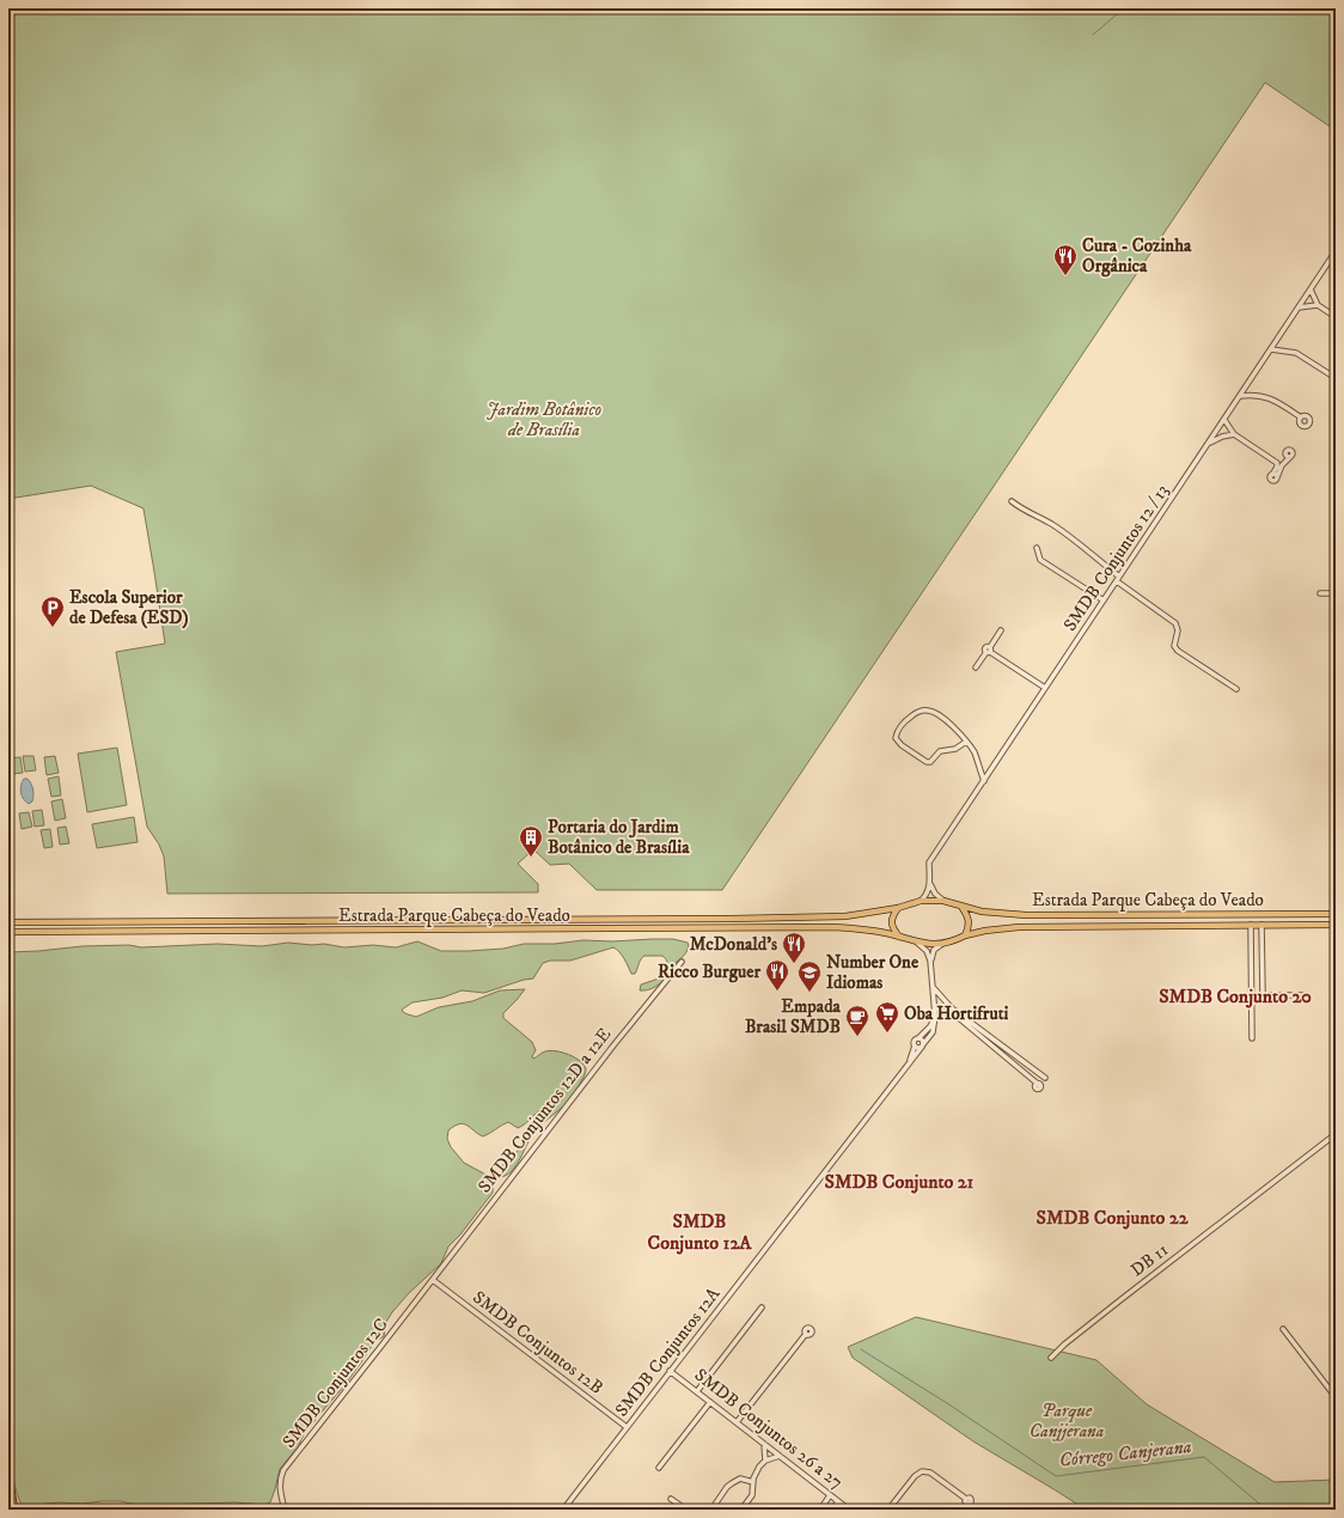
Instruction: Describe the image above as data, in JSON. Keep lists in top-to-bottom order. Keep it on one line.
{"streets":{"main road":["Estrada Parque Cabeça do Veado"],"street":["SMDB Conjuntos 12 / 13","SMDB Conjuntos 12D a 12E","DB 11","SMDB Conjuntos 12B","SMDB Conjuntos 12A","SMDB Conjuntos 12C","SMDB Conjuntos 26 a 27"]},"crossings":[["SMDB Conjuntos 12 / 13","Estrada Parque Cabeça do Veado"],["SMDB Conjuntos 12D a 12E","SMDB Conjuntos 12B"],["SMDB Conjuntos 12D a 12E","SMDB Conjuntos 12C"],["SMDB Conjuntos 12B","SMDB Conjuntos 12A"],["SMDB Conjuntos 12B","SMDB Conjuntos 12C"],["SMDB Conjuntos 12A","SMDB Conjuntos 26 a 27"]],"districts":["SMDB Conjunto 20","SMDB Conjunto 21","SMDB Conjunto 22","SMDB Conjunto 12A"],"water":["Córrego Canjerana"],"parks":["Jardim Botânico de Brasília","Parque Canjjerana"],"places":{"restaurant":["Cura - Cozinha Orgânica","McDonald's","Ricco Burguer"],"parking":["Escola Superior de Defesa (ESD)"],"building":["Portaria do Jardim Botânico de Brasília"],"school or university":["Number One Idiomas"],"supermarket":["Oba Hortifruti"],"cafe":["Empada Brasil SMDB"]}}
